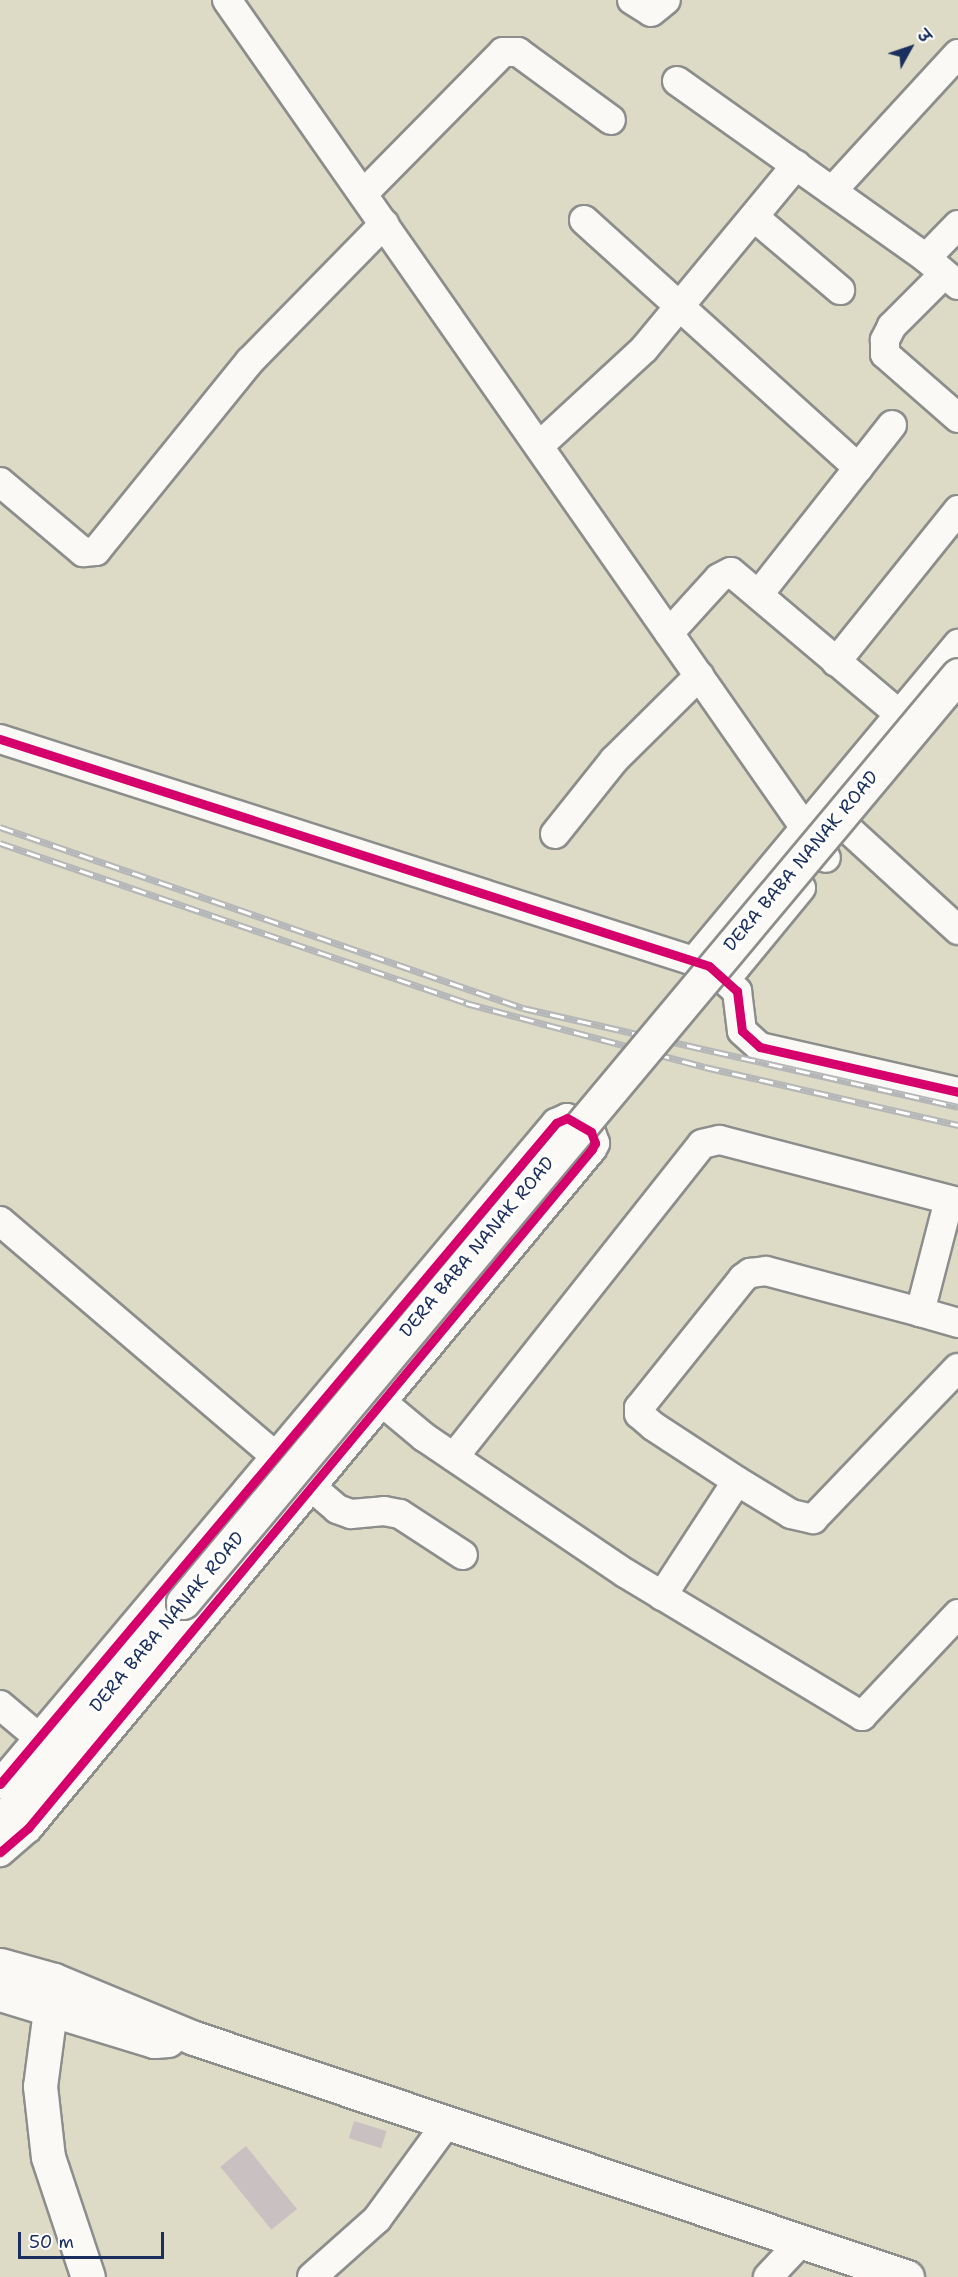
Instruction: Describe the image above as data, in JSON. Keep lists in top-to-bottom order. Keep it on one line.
{"streets":{"main road":["DERA BABA NANAK ROAD"]},"scale_bar":"50 m","north":"top right"}
